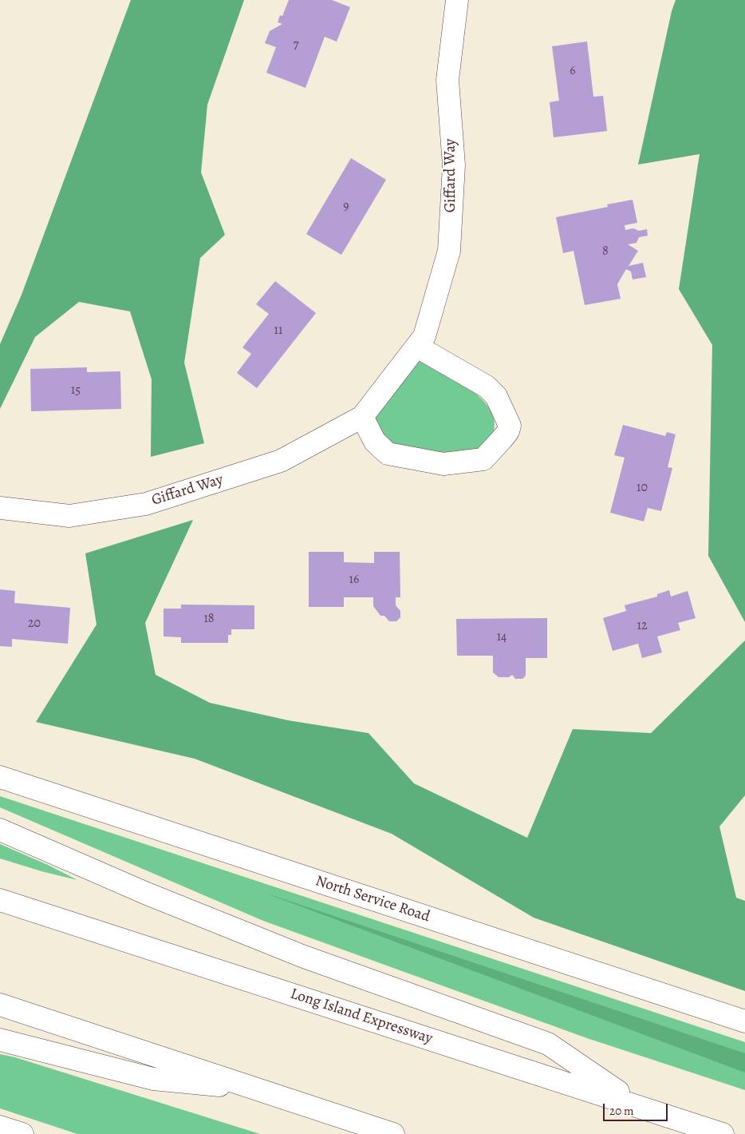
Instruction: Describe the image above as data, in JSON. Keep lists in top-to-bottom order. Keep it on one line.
{"streets":{"main road":["Giffard Way","North Service Road","Long Island Expressway"]},"house_numbers":["7","6","9","8","11","15","10","16","18","20","12","14"],"scale_bar":"20 m"}
